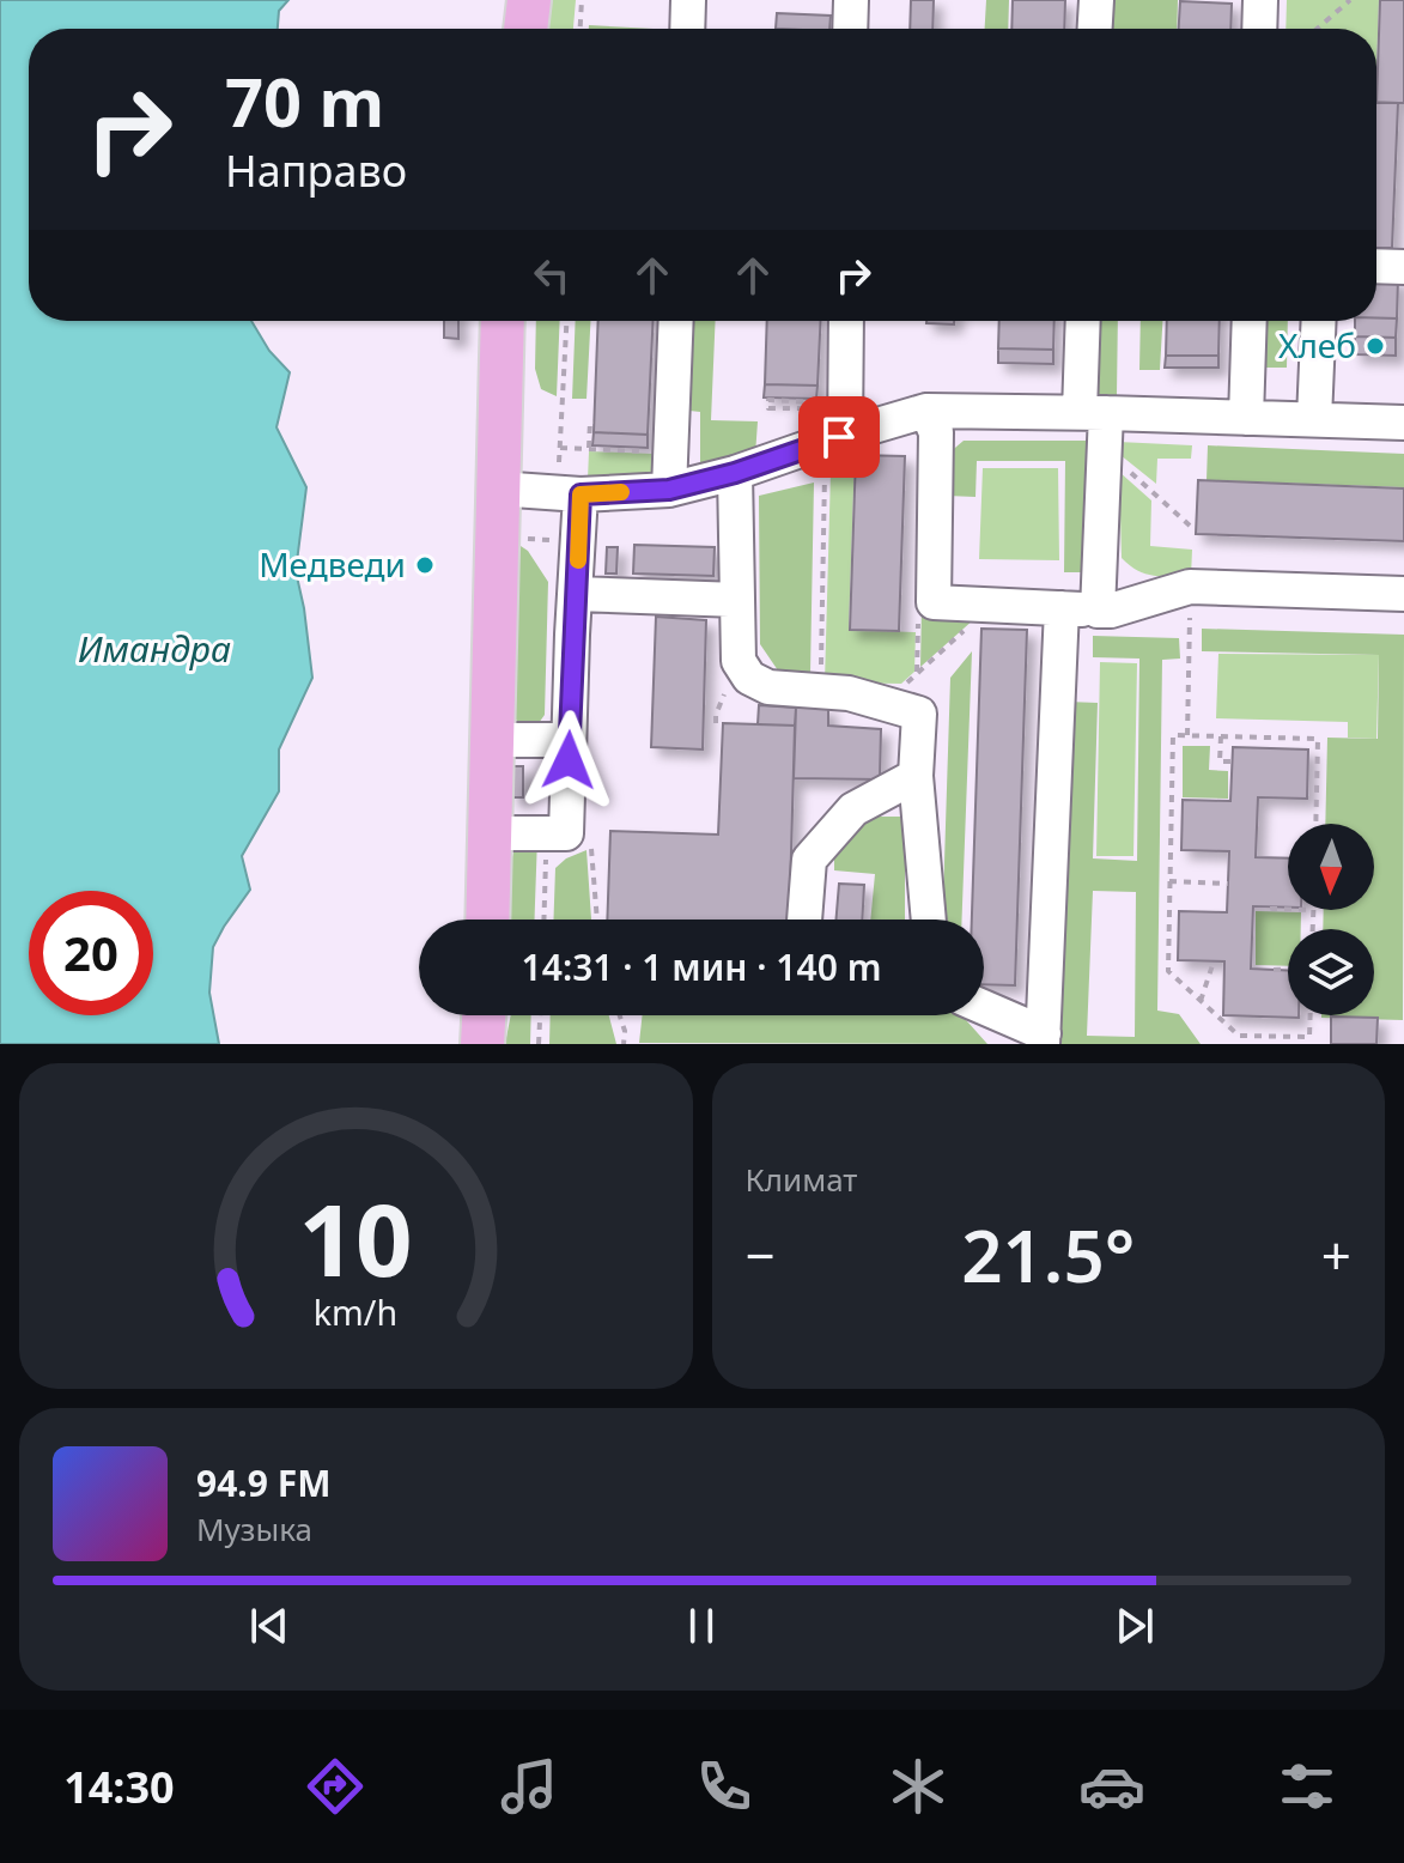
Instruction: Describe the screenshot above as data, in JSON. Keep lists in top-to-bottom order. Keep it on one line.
{"water":["Имандра"],"places":["Хлеб","Медведи"],"north":"bottom","page":{"turn":["70 m","Направо"],"limit":"20","trip":"14:31 · 1 мин · 140 m","tile":"Климат","heat":["−","21.5°","+"],"song":["94.9 FM","Музыка"],"tabs":"14:30","gauge":["10","km/h"]}}
